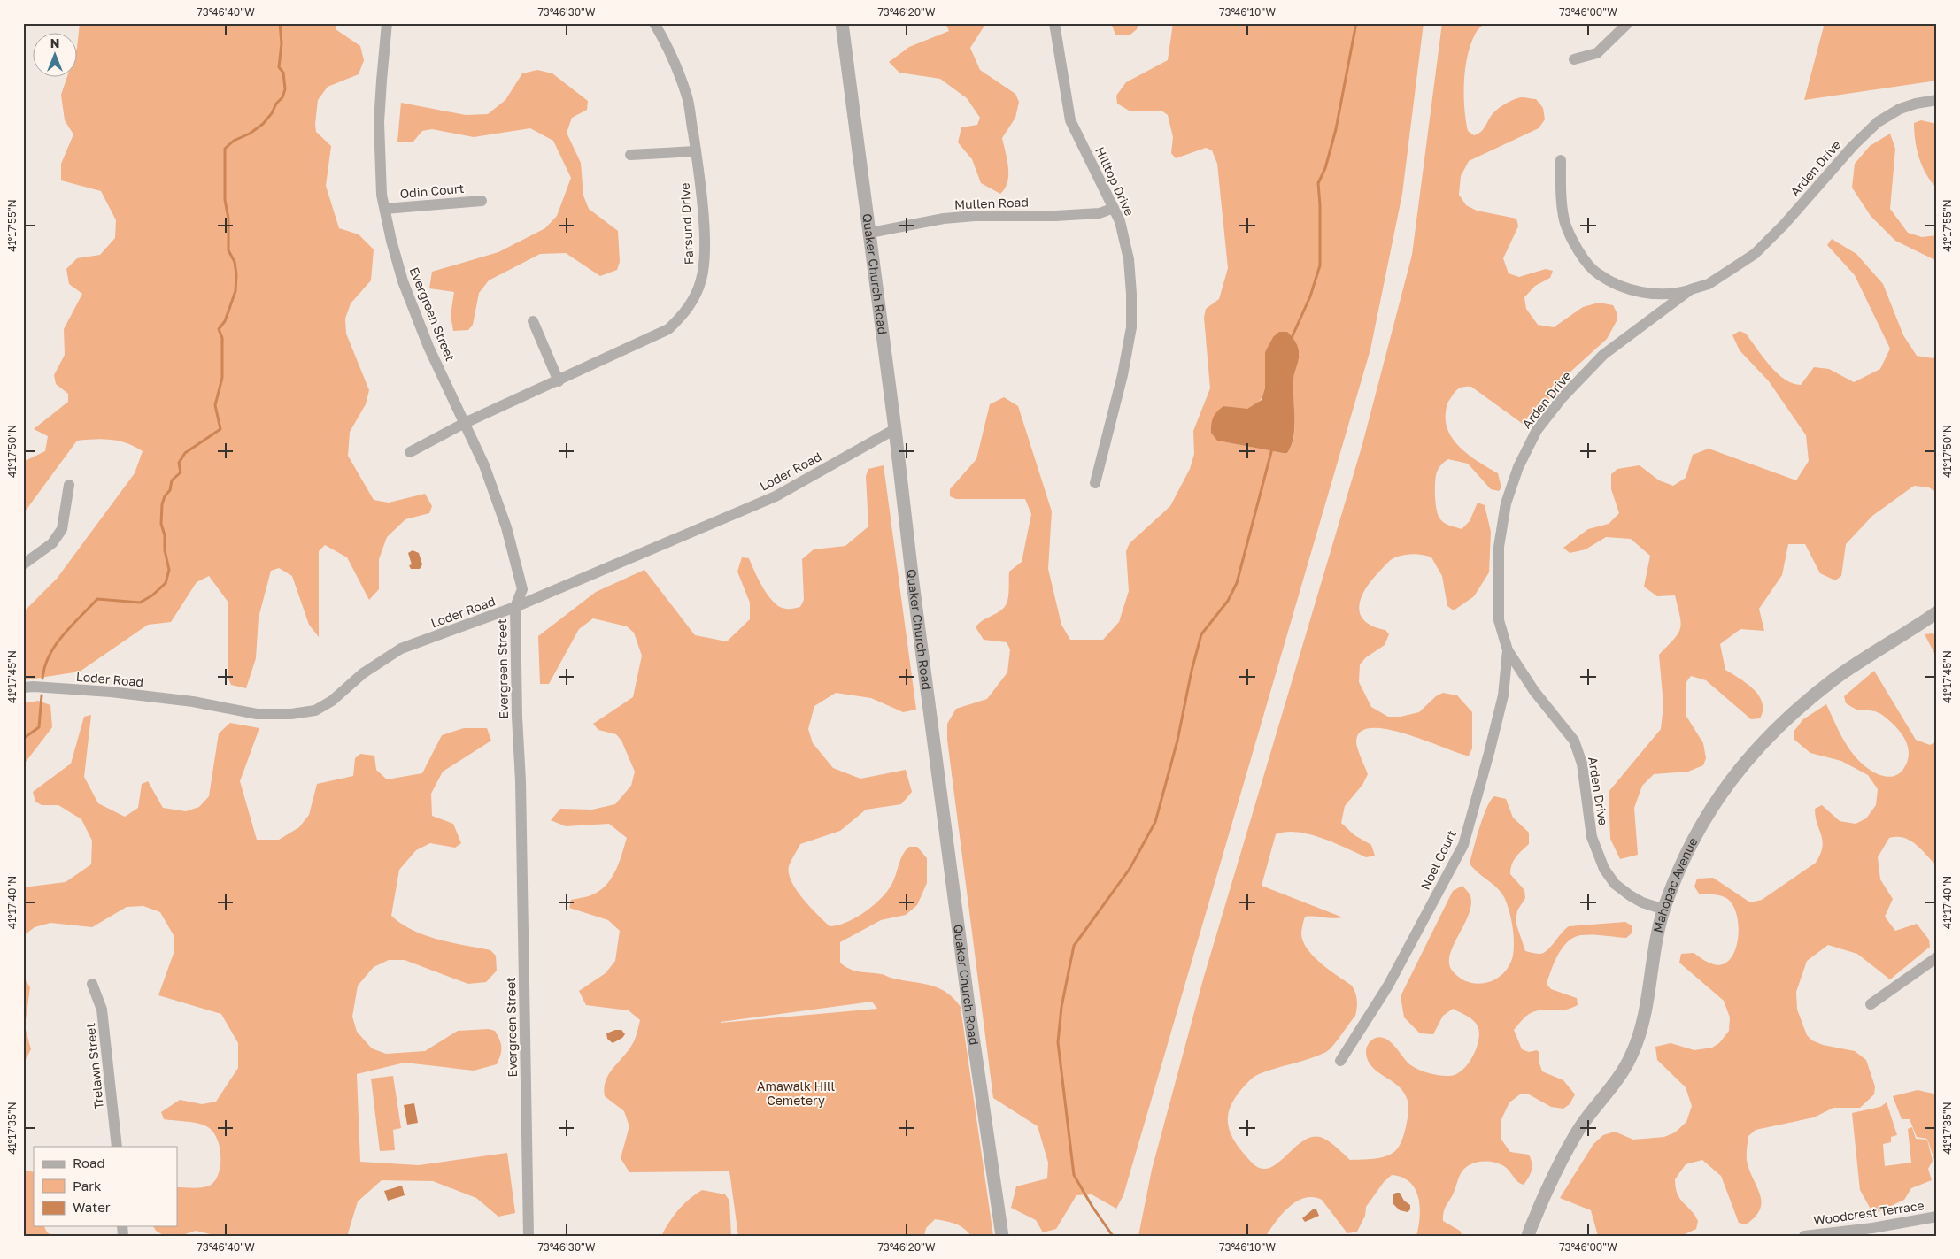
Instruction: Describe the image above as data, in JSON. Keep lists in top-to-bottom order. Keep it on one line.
{"streets":{"street":["Arden Drive","Hilltop Drive","Odin Court","Mullen Road","Farsund Drive","Quaker Church Road","Evergreen Street","Loder Road","Noel Court","Mahopac Avenue","Trelawn Street","Woodcrest Terrace"]},"crossings":[["Arden Drive","Noel Court"],["Arden Drive","Mahopac Avenue"],["Hilltop Drive","Mullen Road"],["Odin Court","Evergreen Street"],["Mullen Road","Quaker Church Road"],["Farsund Drive","Evergreen Street"],["Quaker Church Road","Loder Road"],["Evergreen Street","Loder Road"]],"parks":["Amawalk Hill Cemetery"],"legend":["Road","Park","Water"],"north":"top","coordinates":["73°46'40\"W","73°46'30\"W","73°46'20\"W","73°46'10\"W","73°46'00\"W","41°17'55\"N","41°17'50\"N","41°17'45\"N","41°17'40\"N","41°17'35\"N"]}
